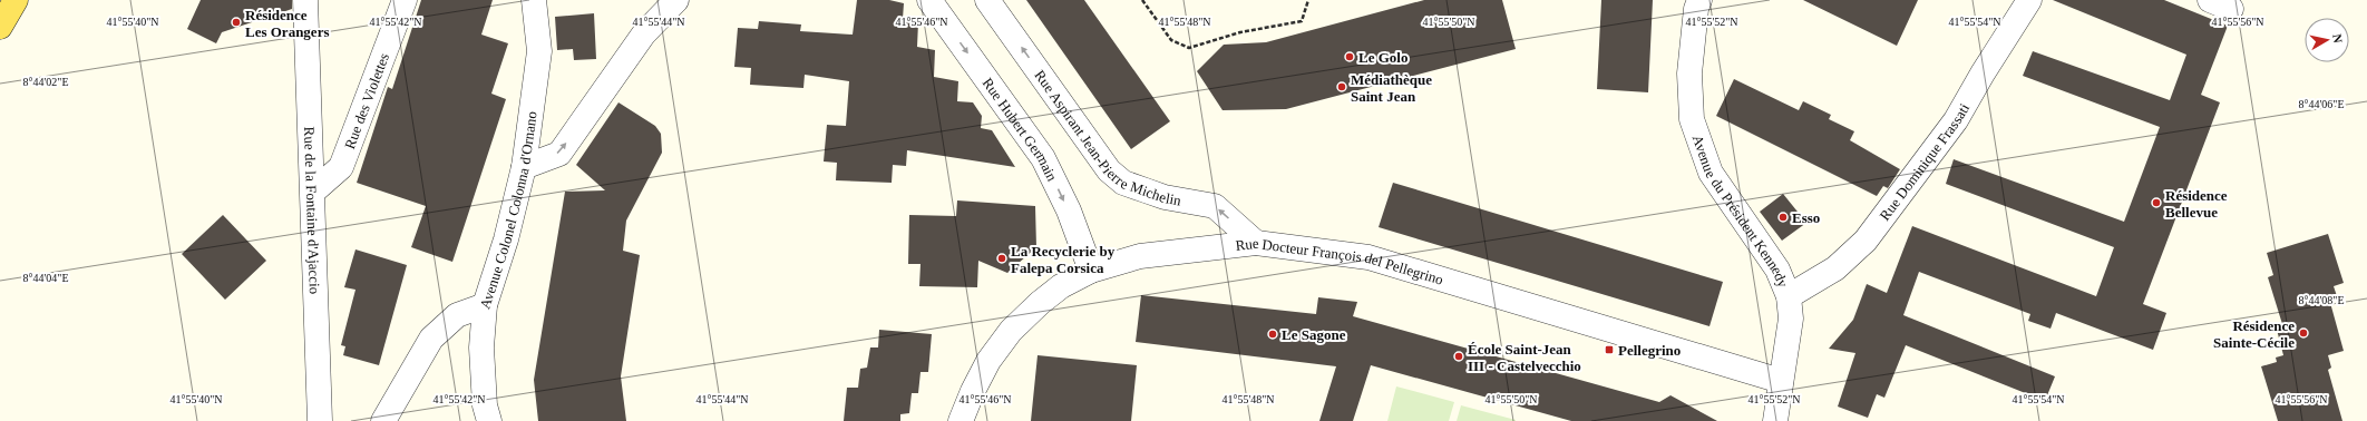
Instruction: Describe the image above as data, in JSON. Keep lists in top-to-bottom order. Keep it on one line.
{"streets":{"street":["Rue des Violettes","Rue Hubert Germain","Rue Aspirant Jean-Pierre Michelin","Rue Dominique Frassati","Rue de la Fontaine d'Ajaccio","Avenue Colonel Colonna d'Ornano","Avenue du Président Kennedy","Rue Docteur François del Pellegrino"]},"crossings":[["Rue des Violettes","Rue de la Fontaine d'Ajaccio"],["Rue Hubert Germain","Rue Docteur François del Pellegrino"],["Rue Aspirant Jean-Pierre Michelin","Rue Docteur François del Pellegrino"],["Rue Dominique Frassati","Avenue du Président Kennedy"],["Avenue du Président Kennedy","Rue Docteur François del Pellegrino"]],"one_way":["Rue Hubert Germain","Rue Aspirant Jean-Pierre Michelin"],"places":{"other":["Résidence Les Orangers","Le Golo","Médiathèque Saint Jean","Résidence Bellevue","Esso","La Recyclerie by Falepa Corsica","Résidence Sainte-Cécile","Le Sagone","École Saint-Jean III - Castelvecchio"],"transit":["Pellegrino"]},"north":"right","coordinates":["41°55'40\"N","41°55'42\"N","41°55'44\"N","41°55'46\"N","41°55'48\"N","41°55'50\"N","41°55'52\"N","41°55'54\"N","41°55'56\"N","8°44'02\"E","8°44'06\"E","8°44'04\"E","8°44'08\"E"]}
